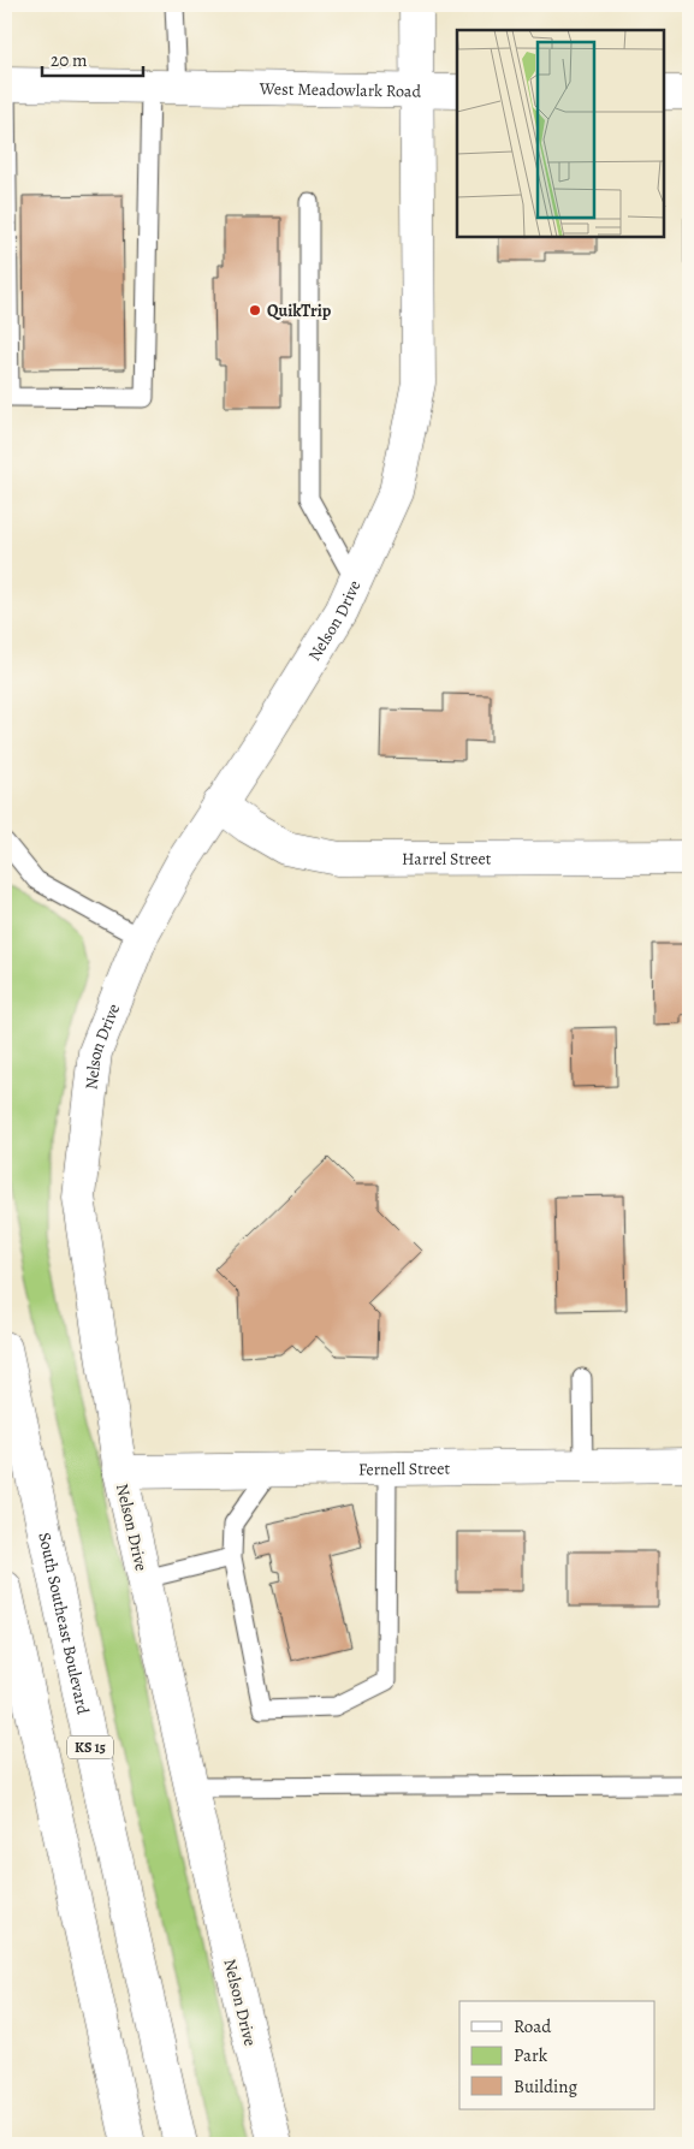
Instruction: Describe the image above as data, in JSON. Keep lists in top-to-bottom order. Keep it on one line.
{"streets":{"street":["West Meadowlark Road","Nelson Drive","Harrel Street","Fernell Street","South Southeast Boulevard","KS 15"]},"crossings":[["West Meadowlark Road","Nelson Drive"],["Nelson Drive","Harrel Street"],["Nelson Drive","Fernell Street"]],"places":["QuikTrip"],"legend":["Road","Park","Building"],"scale_bar":"20 m"}
